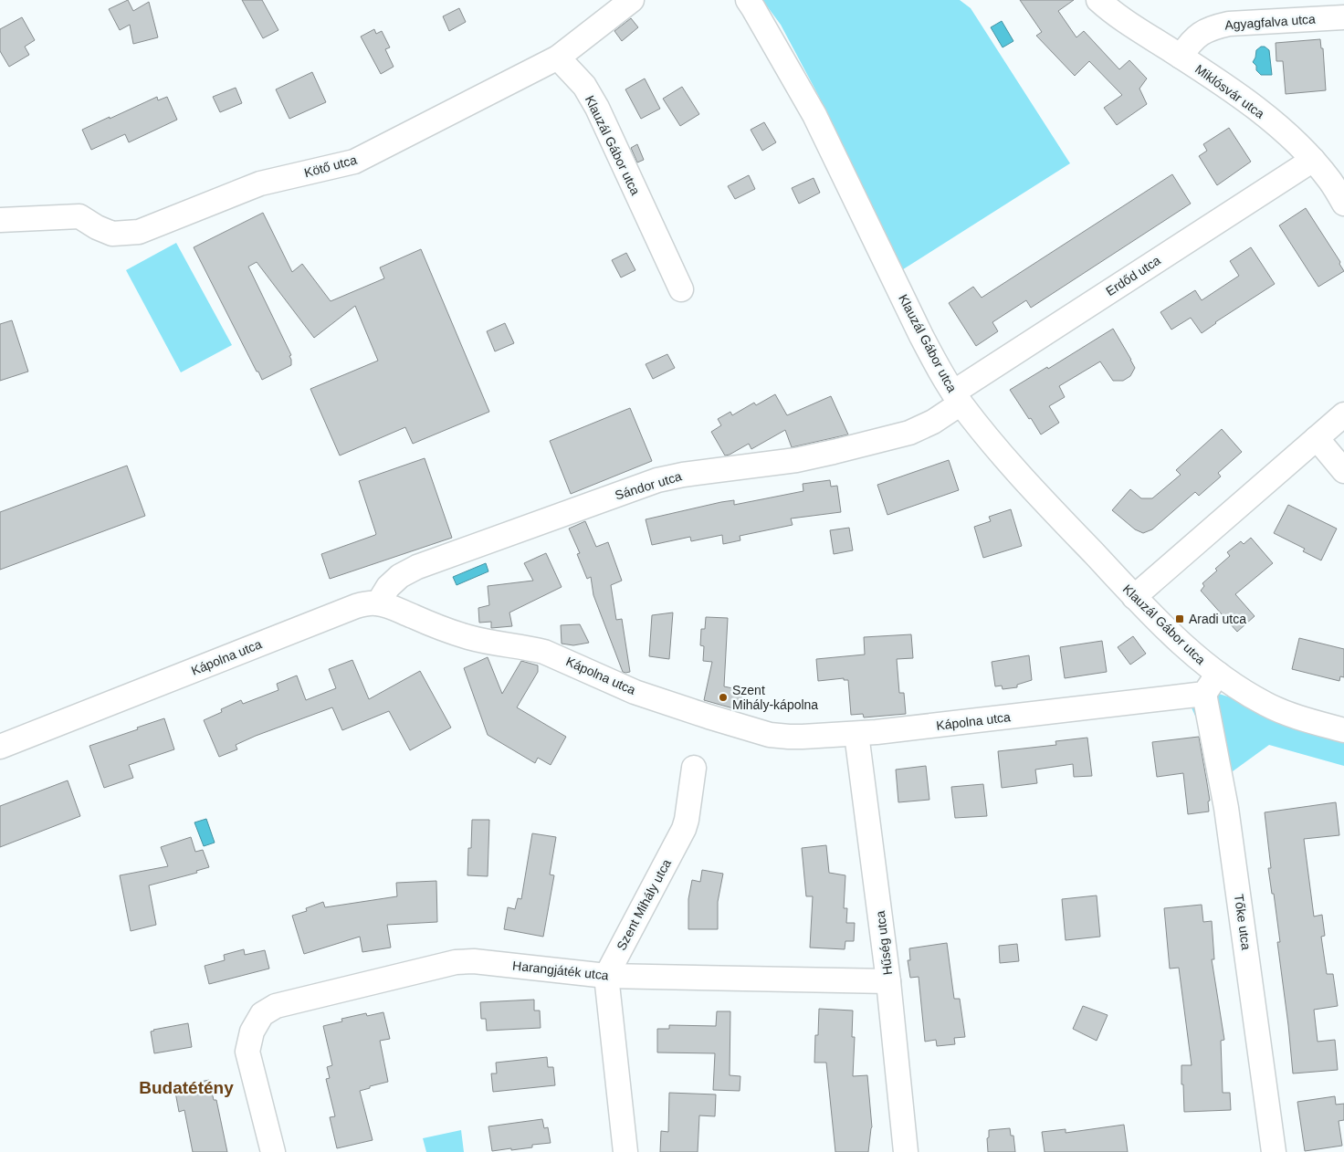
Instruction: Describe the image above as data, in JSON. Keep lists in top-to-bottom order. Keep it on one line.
{"streets":{"street":["Agyagfalva utca","Miklósvár utca","Klauzál Gábor utca","Kötő utca","Erdőd utca","Sándor utca","Kápolna utca","Szent Mihály utca","Tőke utca","Hűség utca","Harangjáték utca"]},"crossings":[["Agyagfalva utca","Miklósvár utca"],["Miklósvár utca","Erdőd utca"],["Klauzál Gábor utca","Kötő utca"],["Klauzál Gábor utca","Erdőd utca"],["Klauzál Gábor utca","Sándor utca"],["Erdőd utca","Sándor utca"],["Sándor utca","Kápolna utca"],["Kápolna utca","Tőke utca"],["Kápolna utca","Hűség utca"],["Szent Mihály utca","Harangjáték utca"],["Hűség utca","Harangjáték utca"]],"districts":["Budatétény"],"places":{"transit":["Aradi utca"],"other":["Szent Mihály-kápolna"]}}
